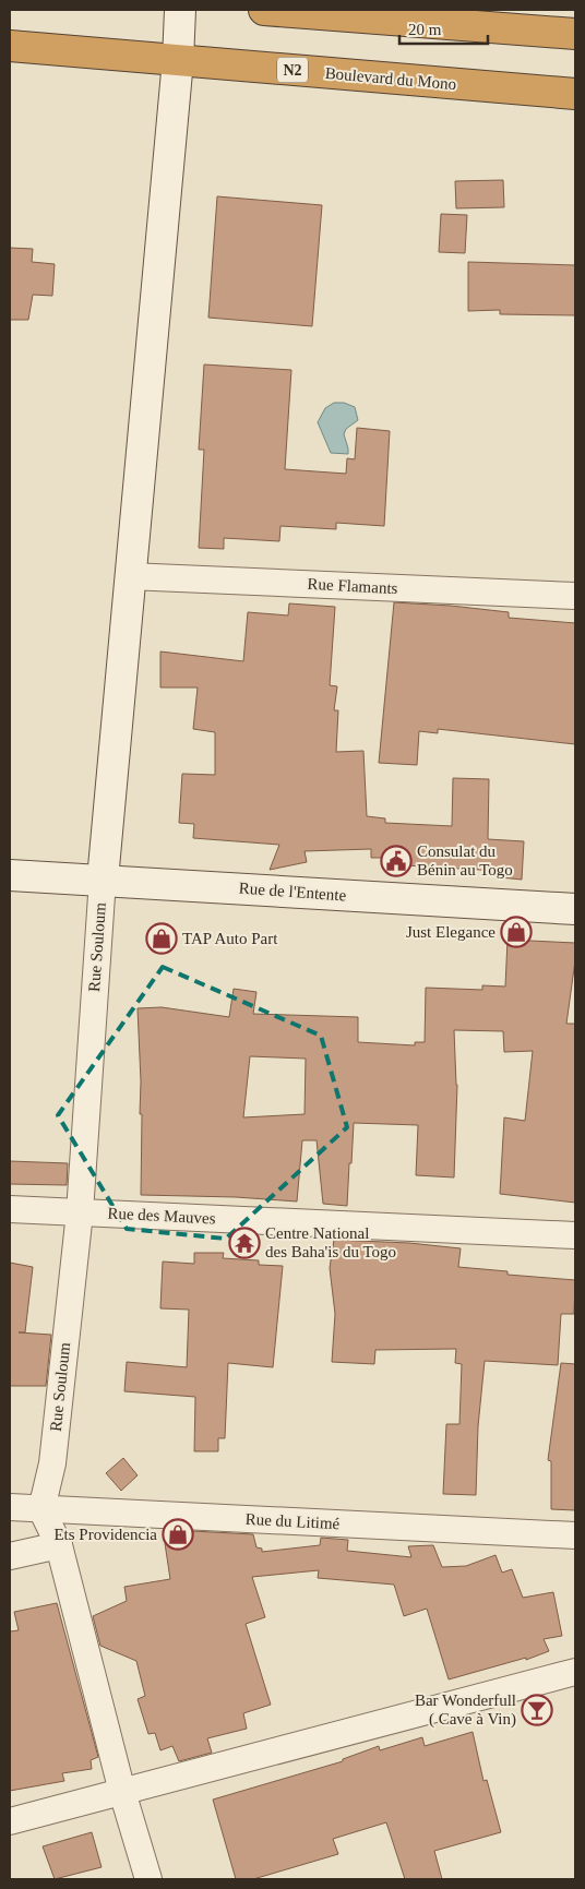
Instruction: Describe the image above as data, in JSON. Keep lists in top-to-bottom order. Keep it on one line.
{"streets":{"highway":["N2","Boulevard du Mono"],"street":["Rue Flamants","Rue de l'Entente","Rue Souloum","Rue des Mauves","Rue du Litimé"]},"crossings":[["Rue de l'Entente","Rue Souloum"],["Rue Souloum","Rue des Mauves"],["Rue Souloum","Rue du Litimé"]],"places":{"public building":["Consulat du Bénin au Togo"],"shop":["Just Elegance","TAP Auto Part","Ets Providencia"],"temple":["Centre National des Baha'is du Togo"],"bar":["Bar Wonderfull ( Cave à Vin)"]},"scale_bar":"20 m"}
